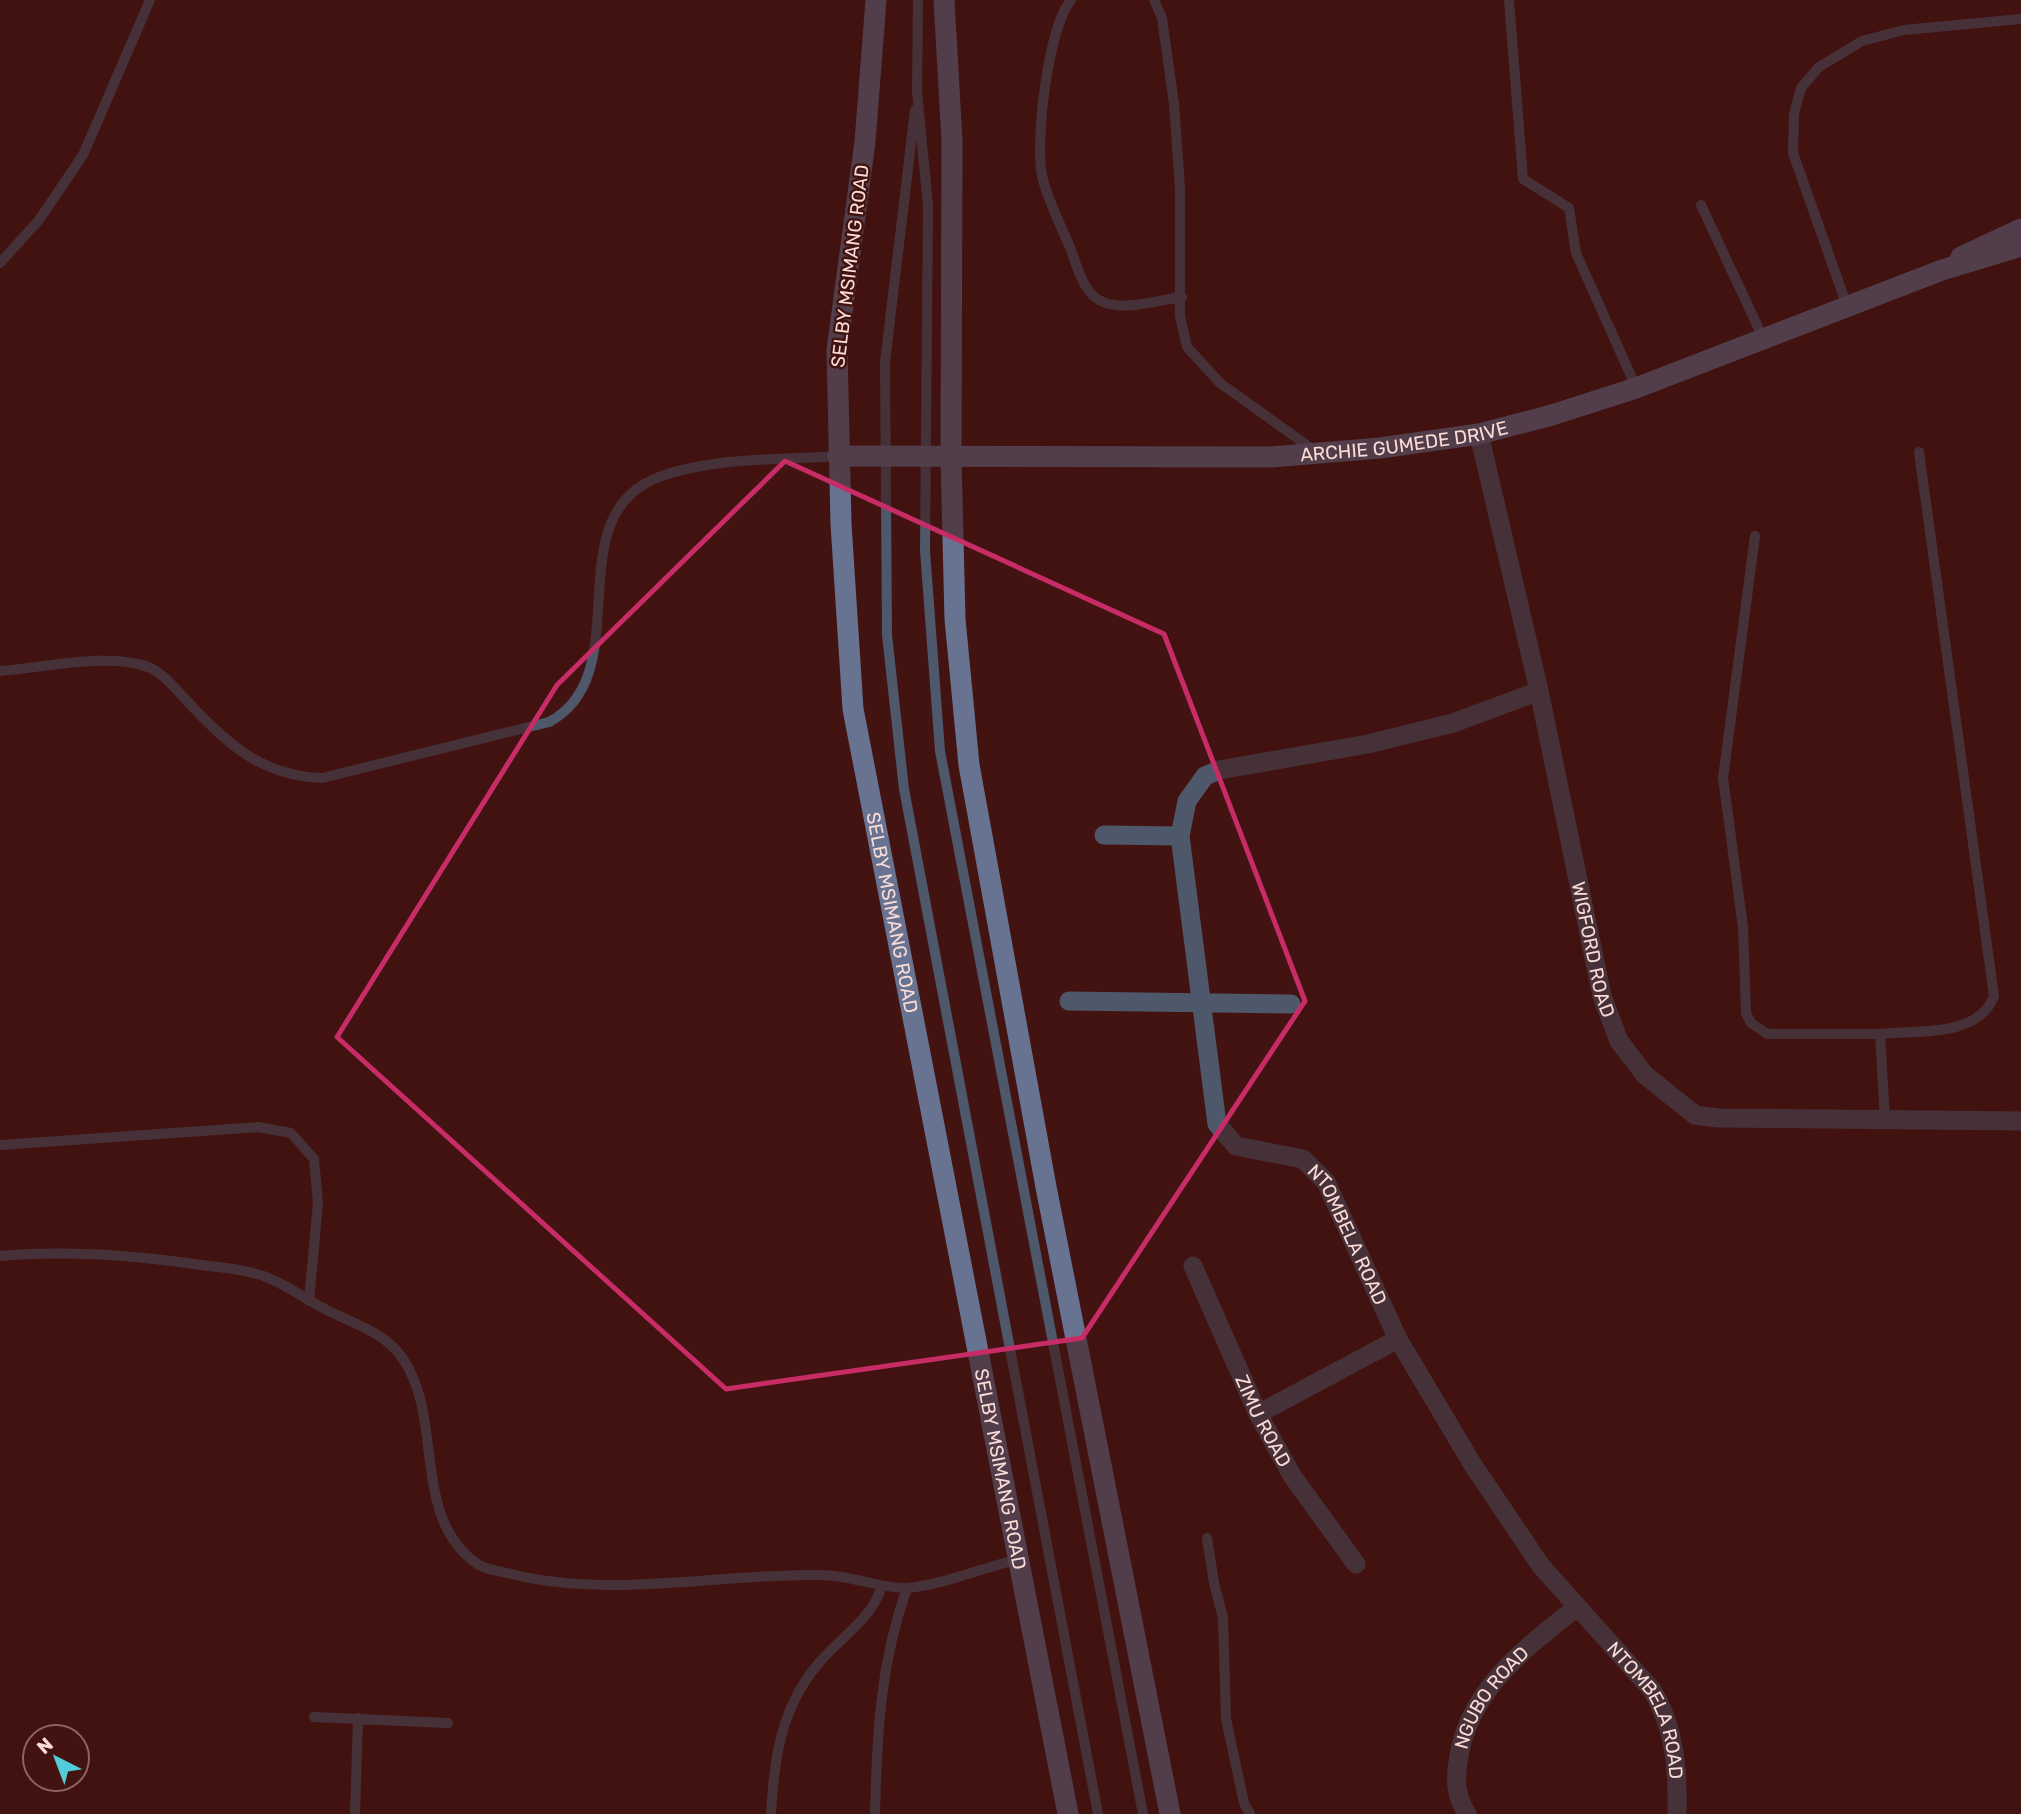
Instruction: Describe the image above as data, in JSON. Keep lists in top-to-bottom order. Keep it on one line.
{"streets":{"main road":["SELBY MSIMANG ROAD","ARCHIE GUMEDE DRIVE"],"street":["WIGFORD ROAD","NTOMBELA ROAD","ZIMU ROAD","NGUBO ROAD"]},"crossings":[["SELBY MSIMANG ROAD","ARCHIE GUMEDE DRIVE"],["ARCHIE GUMEDE DRIVE","WIGFORD ROAD"],["WIGFORD ROAD","NTOMBELA ROAD"],["NTOMBELA ROAD","NGUBO ROAD"]],"north":"top left"}
